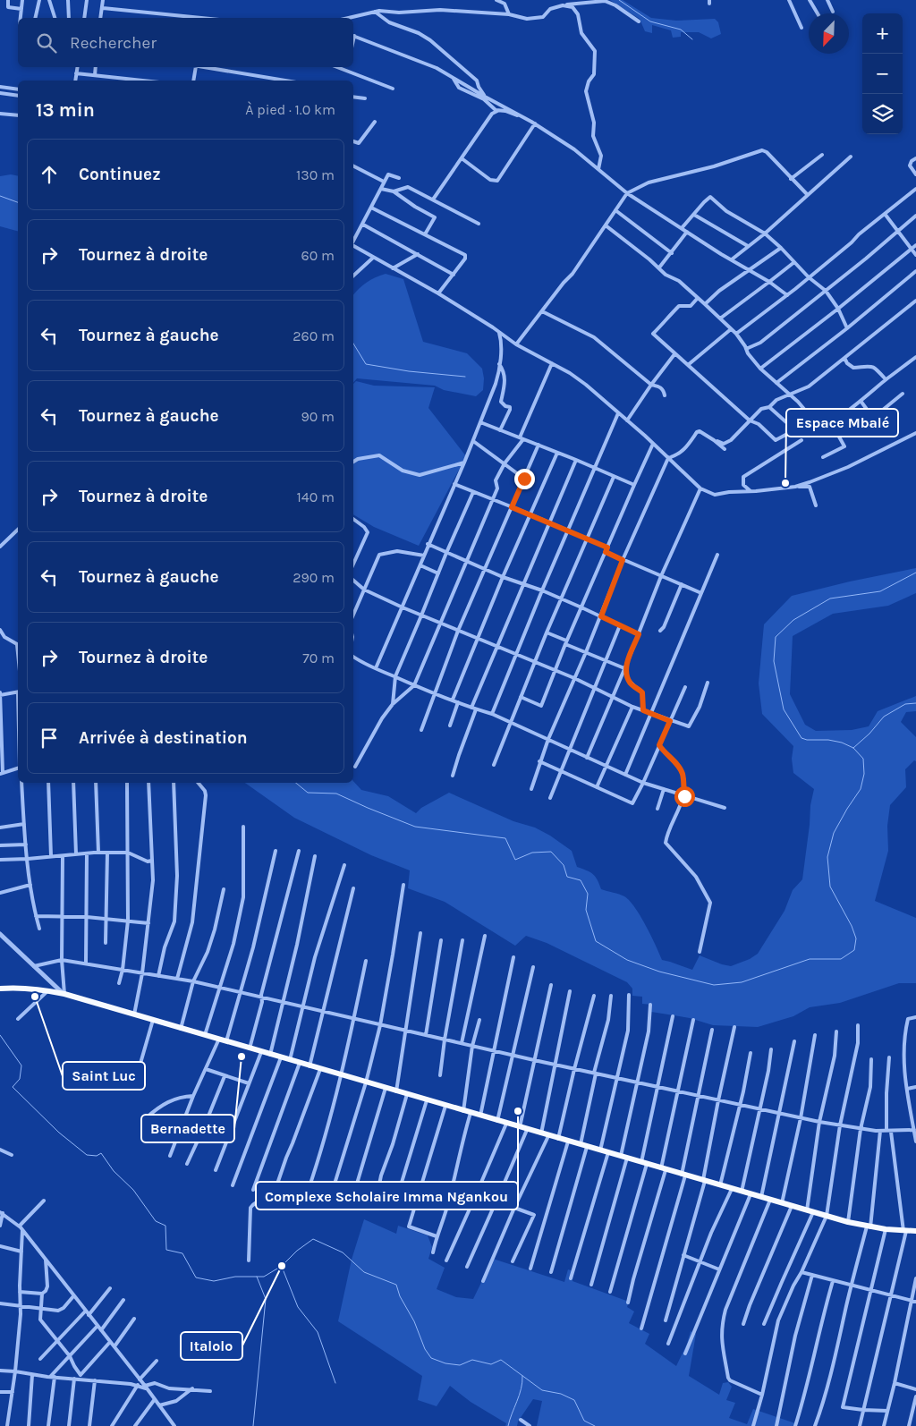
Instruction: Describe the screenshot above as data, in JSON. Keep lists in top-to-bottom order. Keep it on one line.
{"places":["Espace Mbalé","Saint Luc","Bernadette","Complexe Scholaire Imma Ngankou","Italolo"],"north":"bottom left","page":{"map_buttons":["+","−"],"search":"Rechercher","heading":["13 min","À pied · 1.0 km"],"list":[["Continuez","130 m"],["Tournez à droite","60 m"],["Tournez à gauche","260 m"],["Tournez à gauche","90 m"],["Tournez à droite","140 m"],["Tournez à gauche","290 m"],["Tournez à droite","70 m"],"Arrivée à destination"]}}
